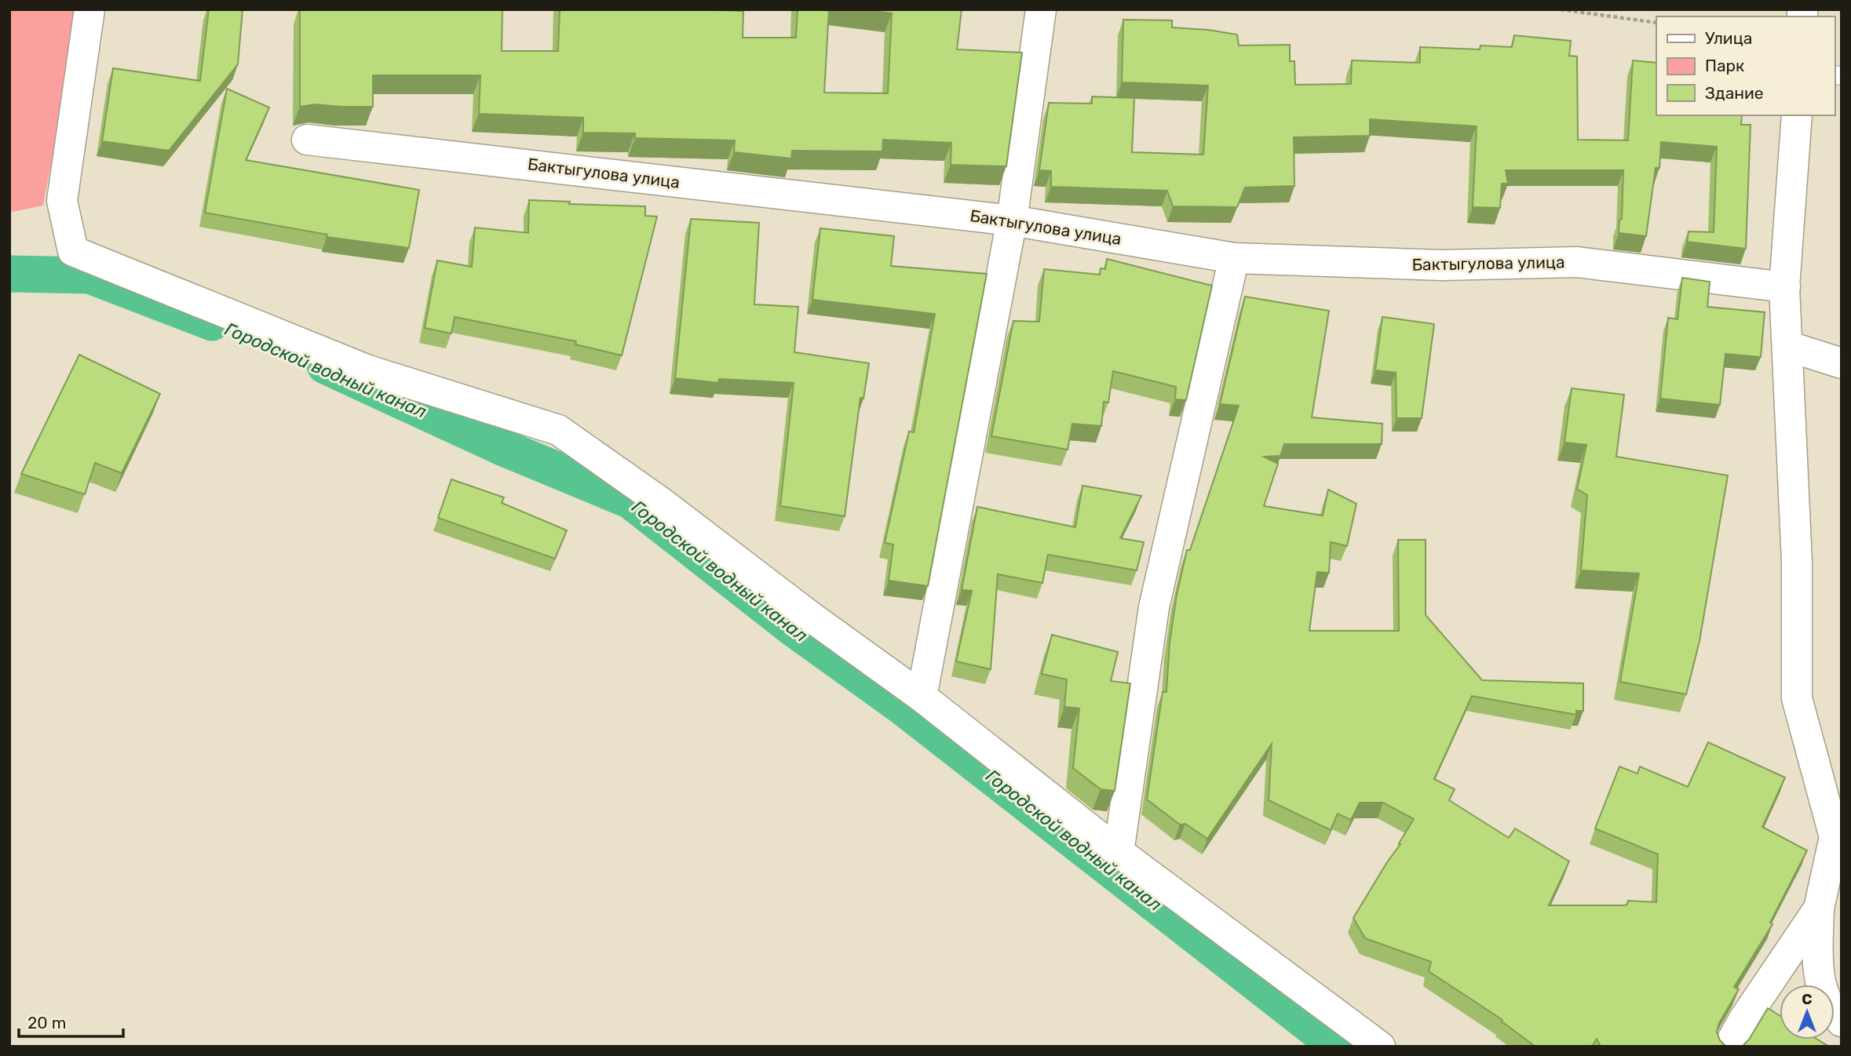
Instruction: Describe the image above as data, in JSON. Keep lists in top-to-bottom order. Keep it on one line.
{"streets":{"street":["Бактыгулова улица"]},"water":["Городской водный канал"],"legend":["Улица","Парк","Здание"],"scale_bar":"20 m","north":"top"}
